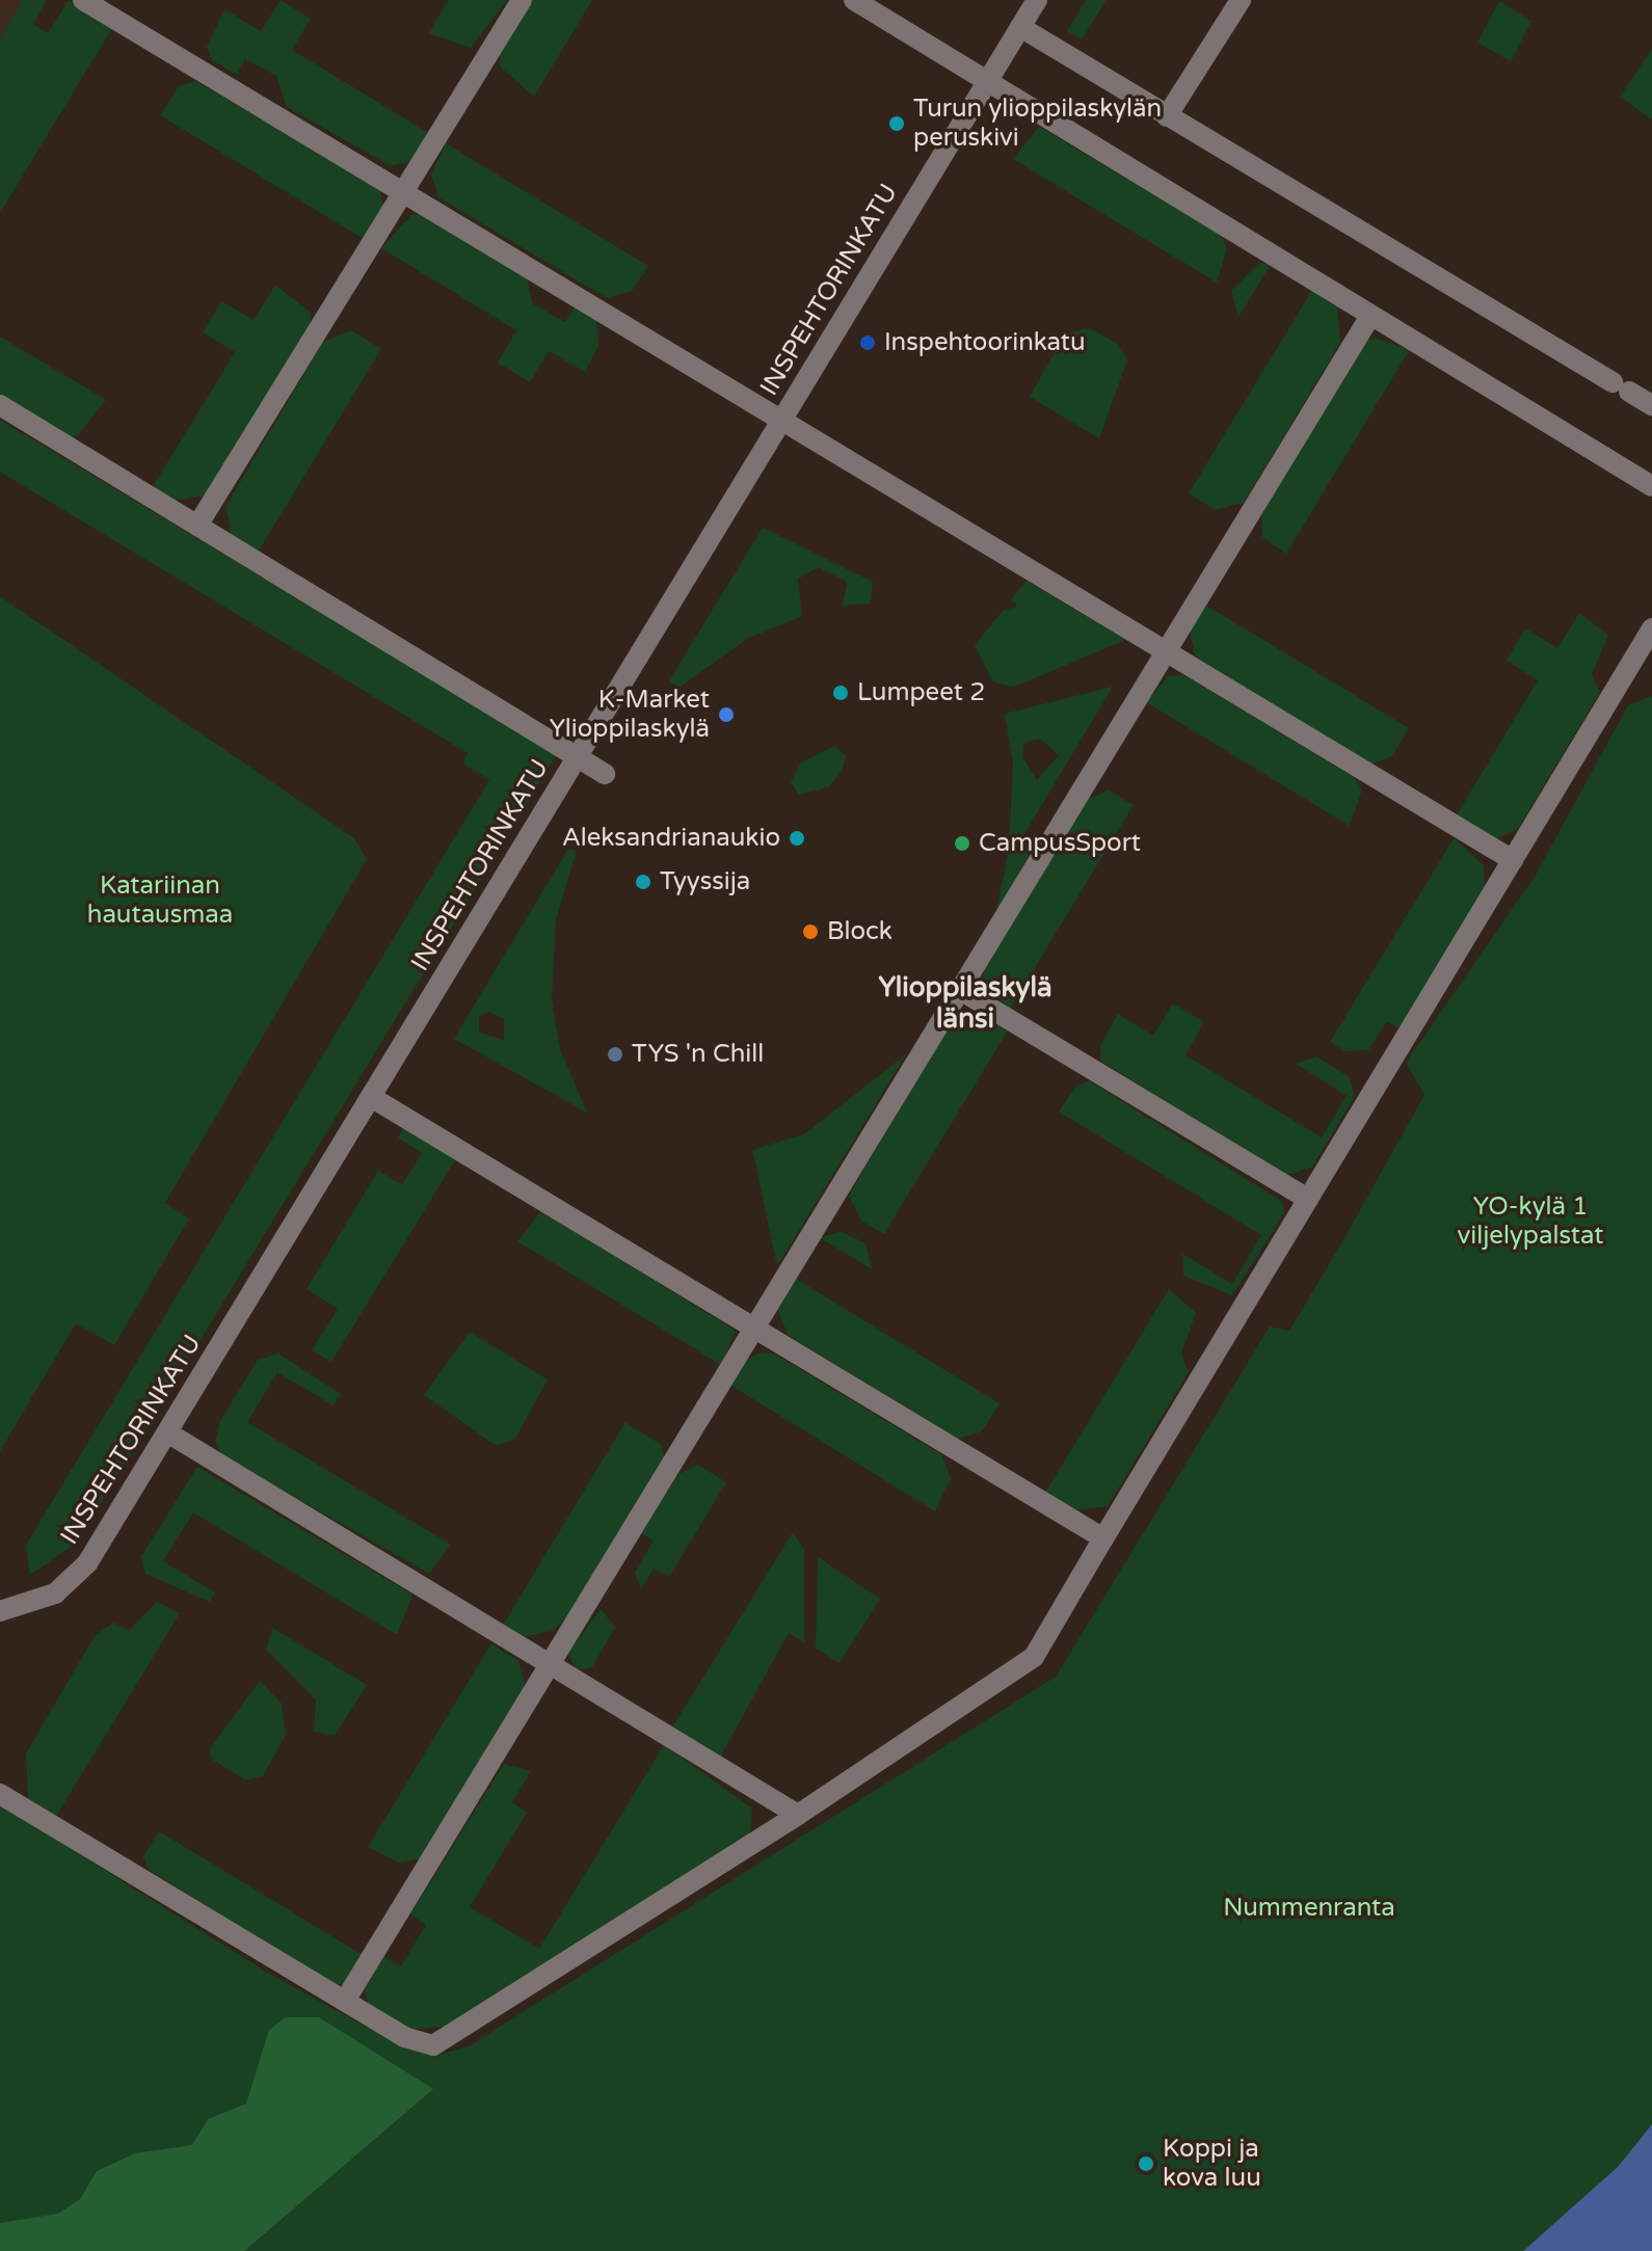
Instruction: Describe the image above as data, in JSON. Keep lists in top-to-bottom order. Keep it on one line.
{"streets":{"street":["INSPEHTORINKATU"]},"districts":["Ylioppilaskylä länsi"],"parks":["Katariinan hautausmaa","YO-kylä 1 viljelypalstat","Nummenranta"],"places":["Turun ylioppilaskylän peruskivi","Inspehtoorinkatu","Lumpeet 2","K-Market Ylioppilaskylä","Aleksandrianaukio","CampusSport","Tyyssija","Block","TYS 'n Chill","Koppi ja kova luu"]}
